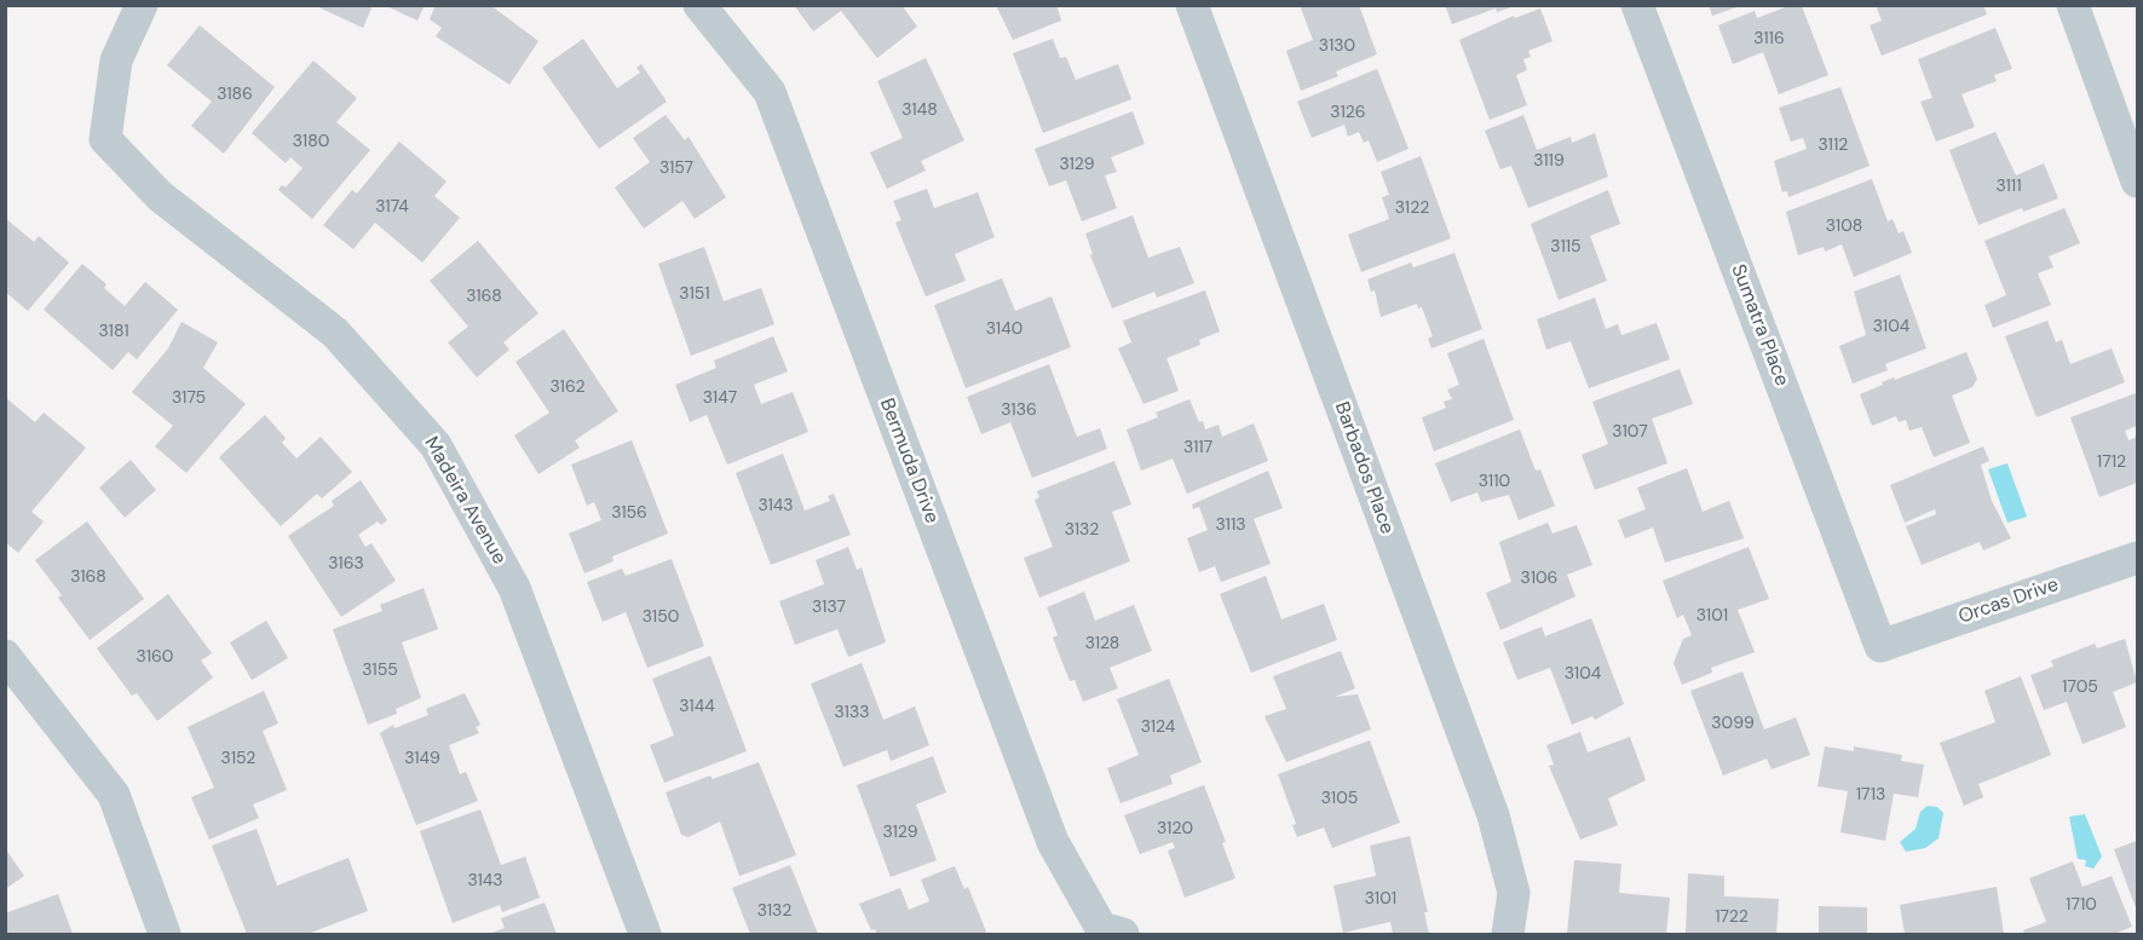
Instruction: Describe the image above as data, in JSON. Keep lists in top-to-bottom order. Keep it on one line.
{"streets":{"street":["Sumatra Place","Bermuda Drive","Barbados Place","Madeira Avenue","Orcas Drive"]},"crossings":[["Sumatra Place","Orcas Drive"]],"house_numbers":["3116","3130","3186","3148","3126","3180","3112","3119","3129","3157","3111","3174","3122","3108","3115","3151","3168","3104","3140","3181","3162","3175","3147","3136","3107","3117","1712","3110","3143","3156","3113","3132","3163","3168","3106","3137","3101","3150","3128","3160","3155","3104","1705","3144","3133","3099","3124","3152","3149","1713","3105","3120","3129","3143","3101","1710","3132","1722"]}
